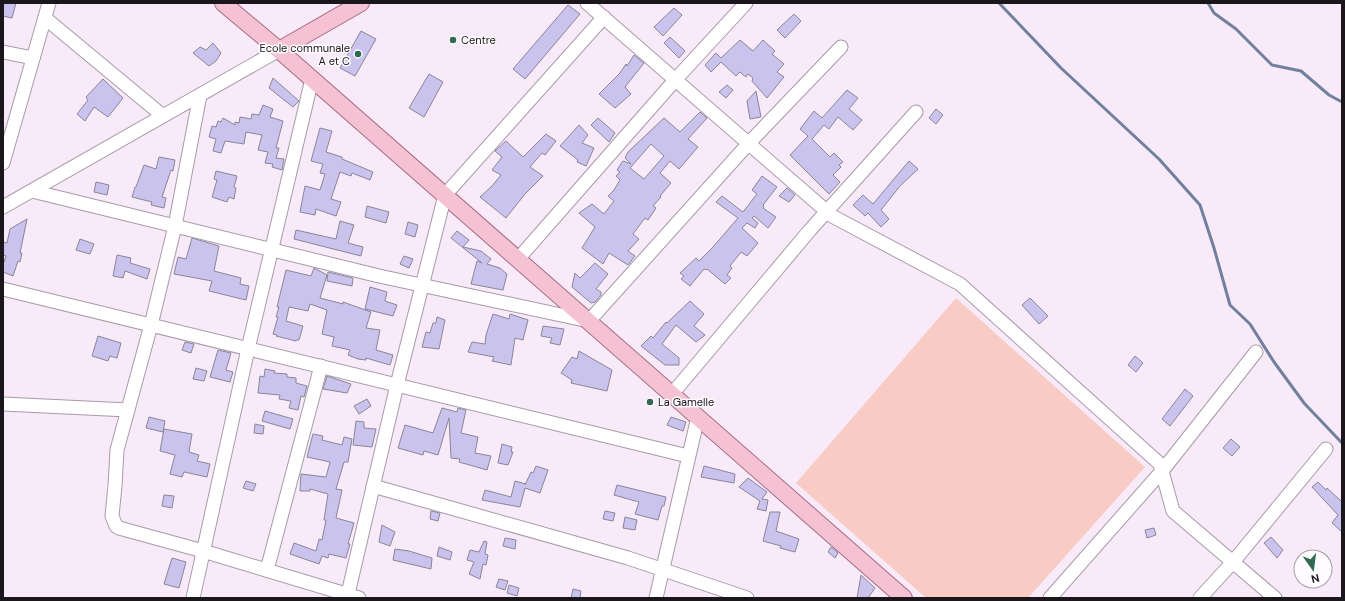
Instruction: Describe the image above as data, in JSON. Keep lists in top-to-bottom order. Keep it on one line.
{"places":["Centre","Ecole communale A et C","La Gamelle"],"north":"bottom"}
